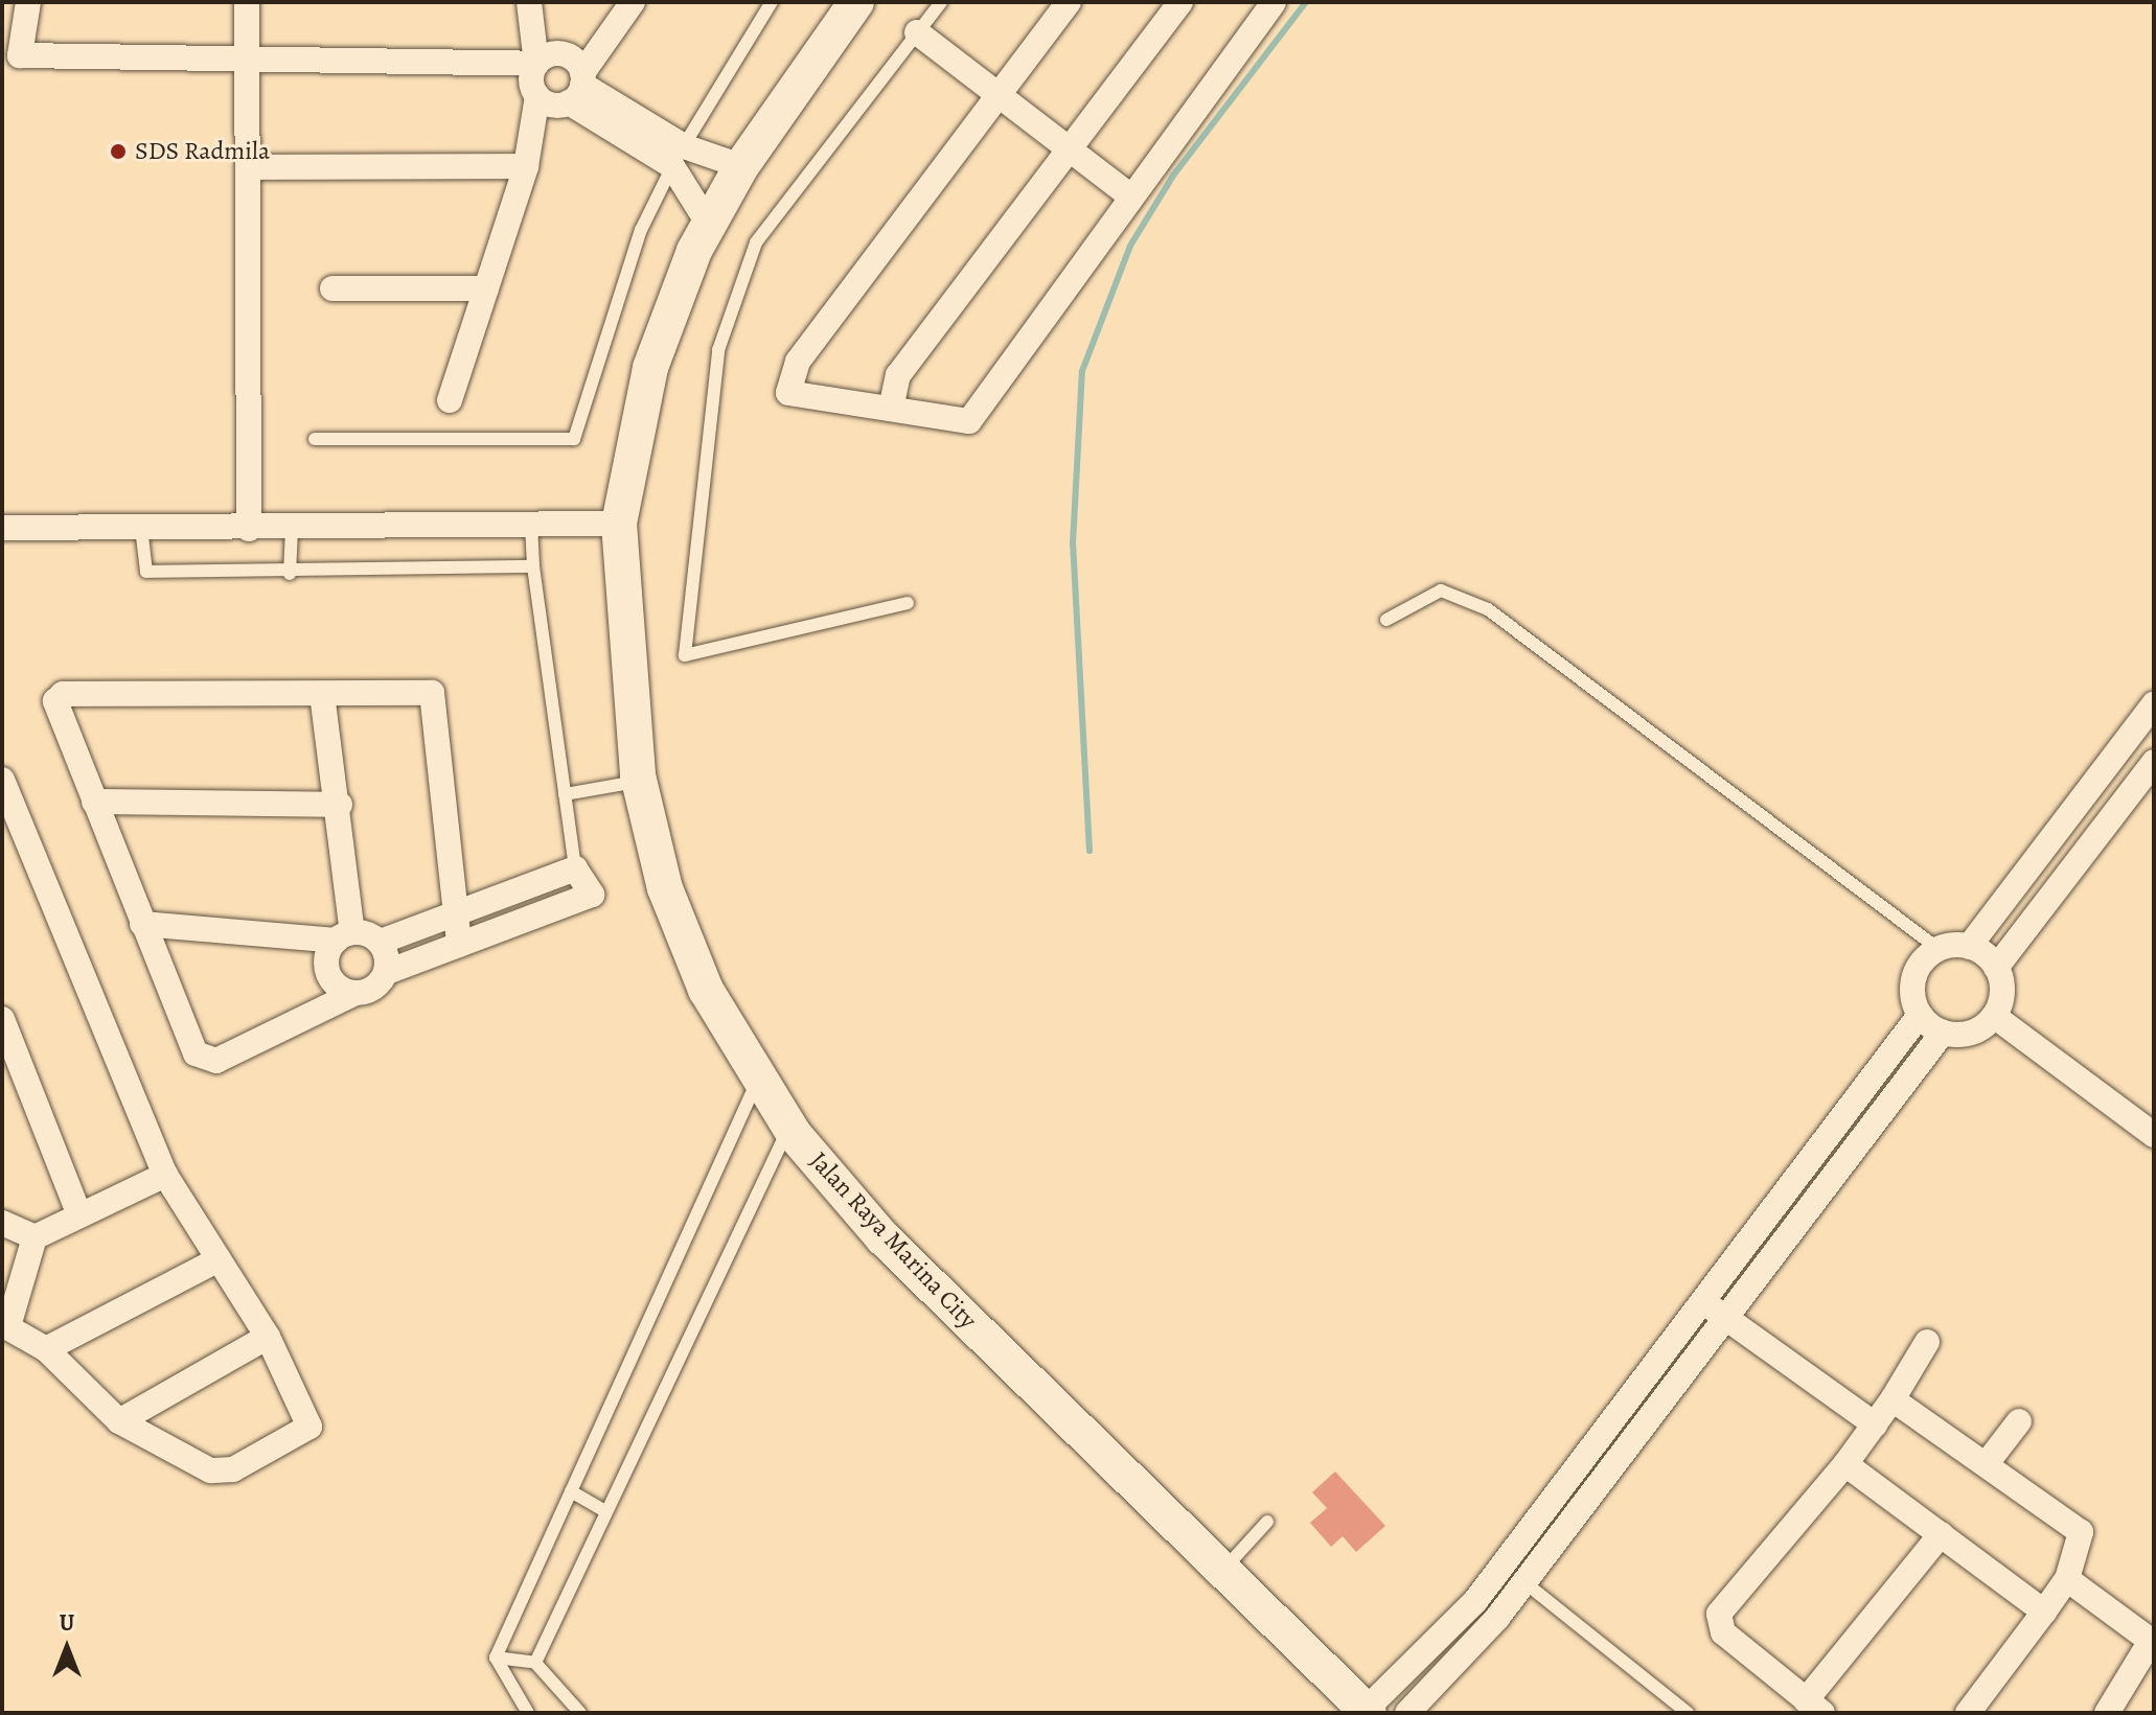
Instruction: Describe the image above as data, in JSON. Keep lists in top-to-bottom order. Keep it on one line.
{"streets":{"main road":["Jalan Raya Marina City"]},"places":["SDS Radmila"],"north":"top"}
